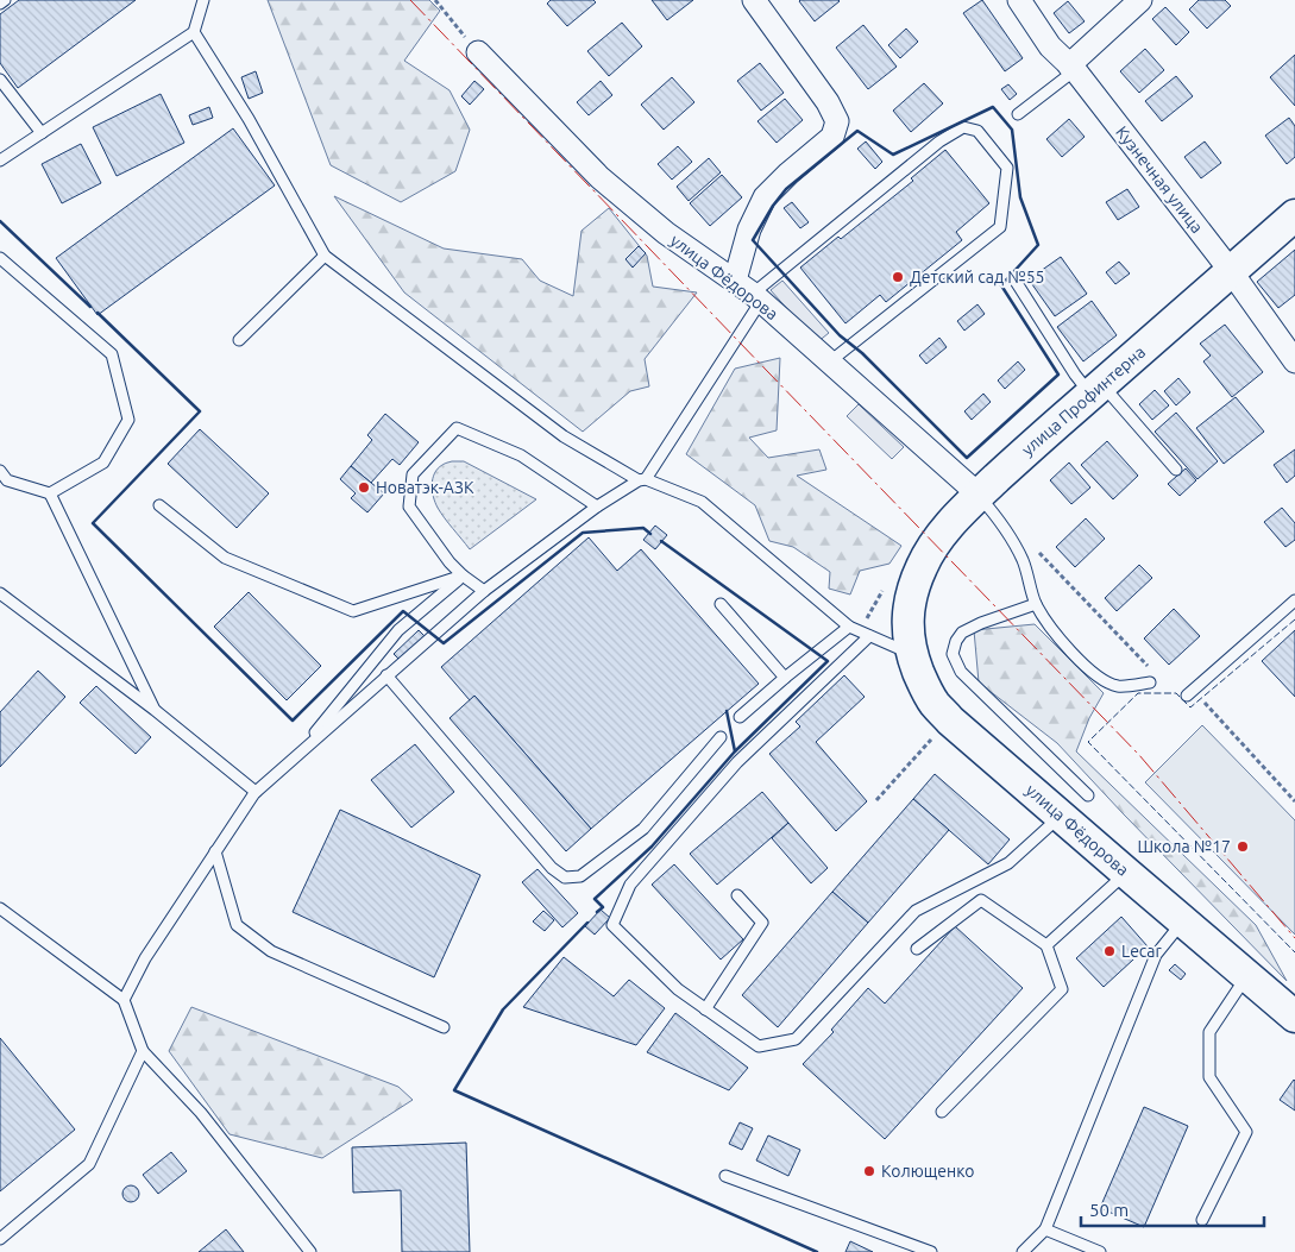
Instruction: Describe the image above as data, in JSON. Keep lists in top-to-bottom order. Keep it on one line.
{"streets":{"main road":["улица Фёдорова","улица Профинтерна"],"street":["Кузнечная улица"]},"crossings":[["Кузнечная улица","улица Профинтерна"],["улица Фёдорова","улица Профинтерна"]],"places":["Детский сад №55","Новатэк-АЗК","Школа №17","Lecar","Колющенко"],"scale_bar":"50 m"}
